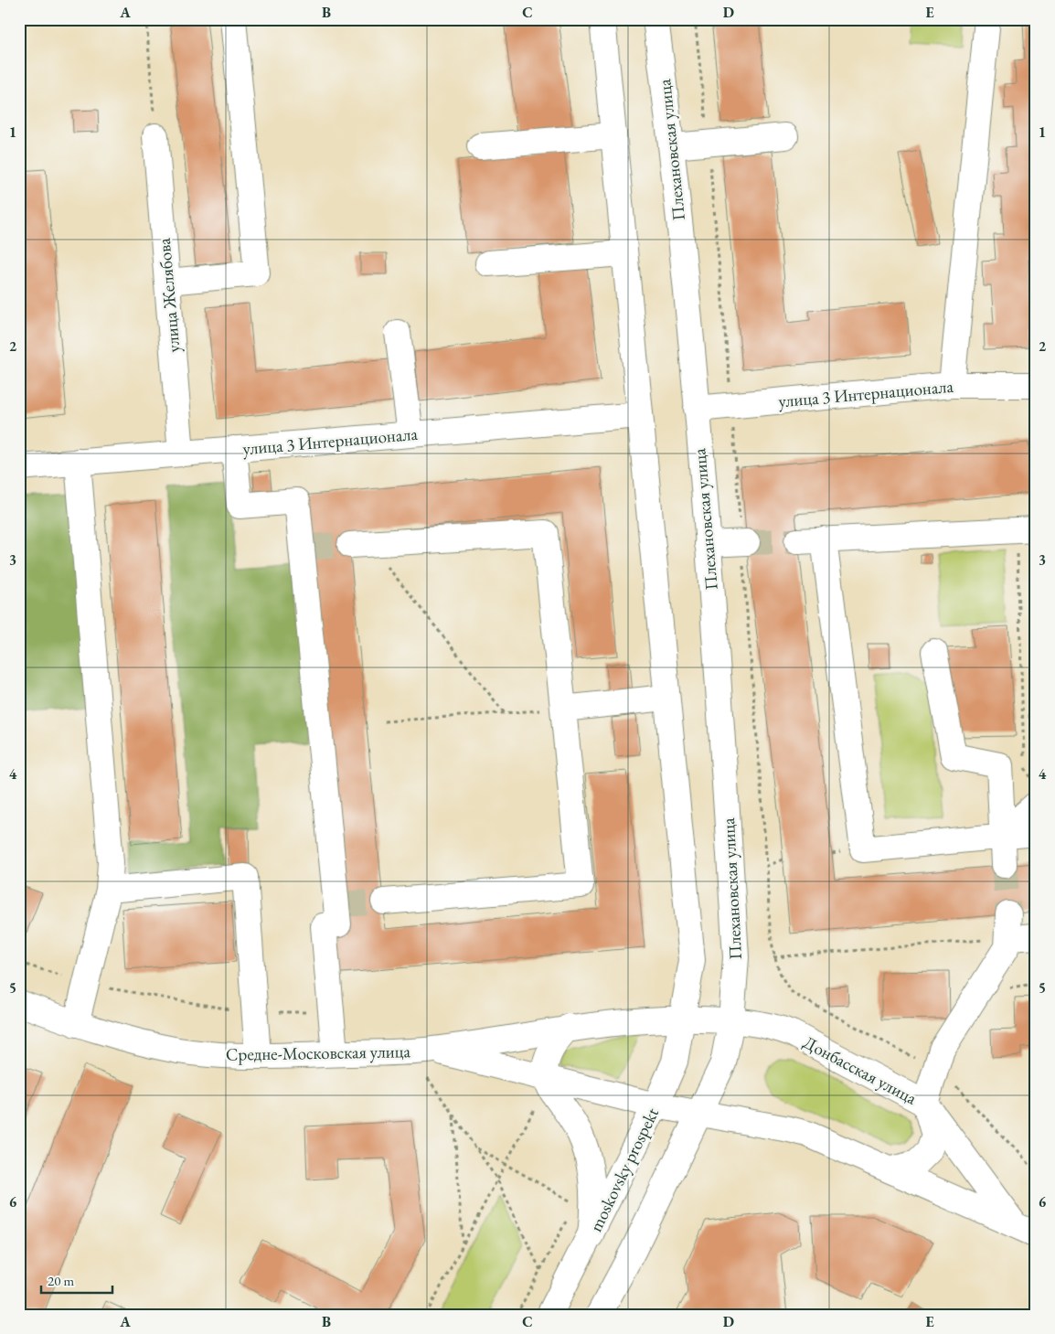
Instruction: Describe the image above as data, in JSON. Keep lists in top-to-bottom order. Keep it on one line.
{"streets":{"street":["Плехановская улица","улица Желябова","улица 3 Интернационала","Средне-Московская улица","Донбасская улица","moskovsky prospekt"]},"crossings":[["Плехановская улица","улица 3 Интернационала"],["Плехановская улица","Донбасская улица"],["улица Желябова","улица 3 Интернационала"],["Средне-Московская улица","Донбасская улица"],["Средне-Московская улица","moskovsky prospekt"],["Донбасская улица","moskovsky prospekt"]],"scale_bar":"20 m","grid":{"columns":["A","B","C","D","E"],"rows":["1","2","3","4","5","6"]}}
